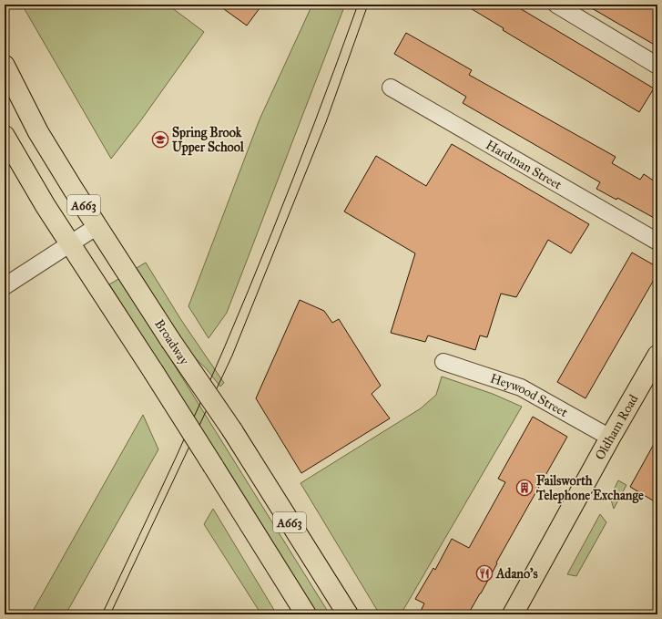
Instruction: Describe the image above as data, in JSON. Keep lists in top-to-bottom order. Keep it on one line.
{"streets":{"highway":["A663","Broadway","Oldham Road"],"street":["Hardman Street","Heywood Street"]},"crossings":[["Heywood Street","Oldham Road"]],"places":{"school or university":["Spring Brook Upper School"],"building":["Failsworth Telephone Exchange"],"restaurant":["Adano's"]}}
